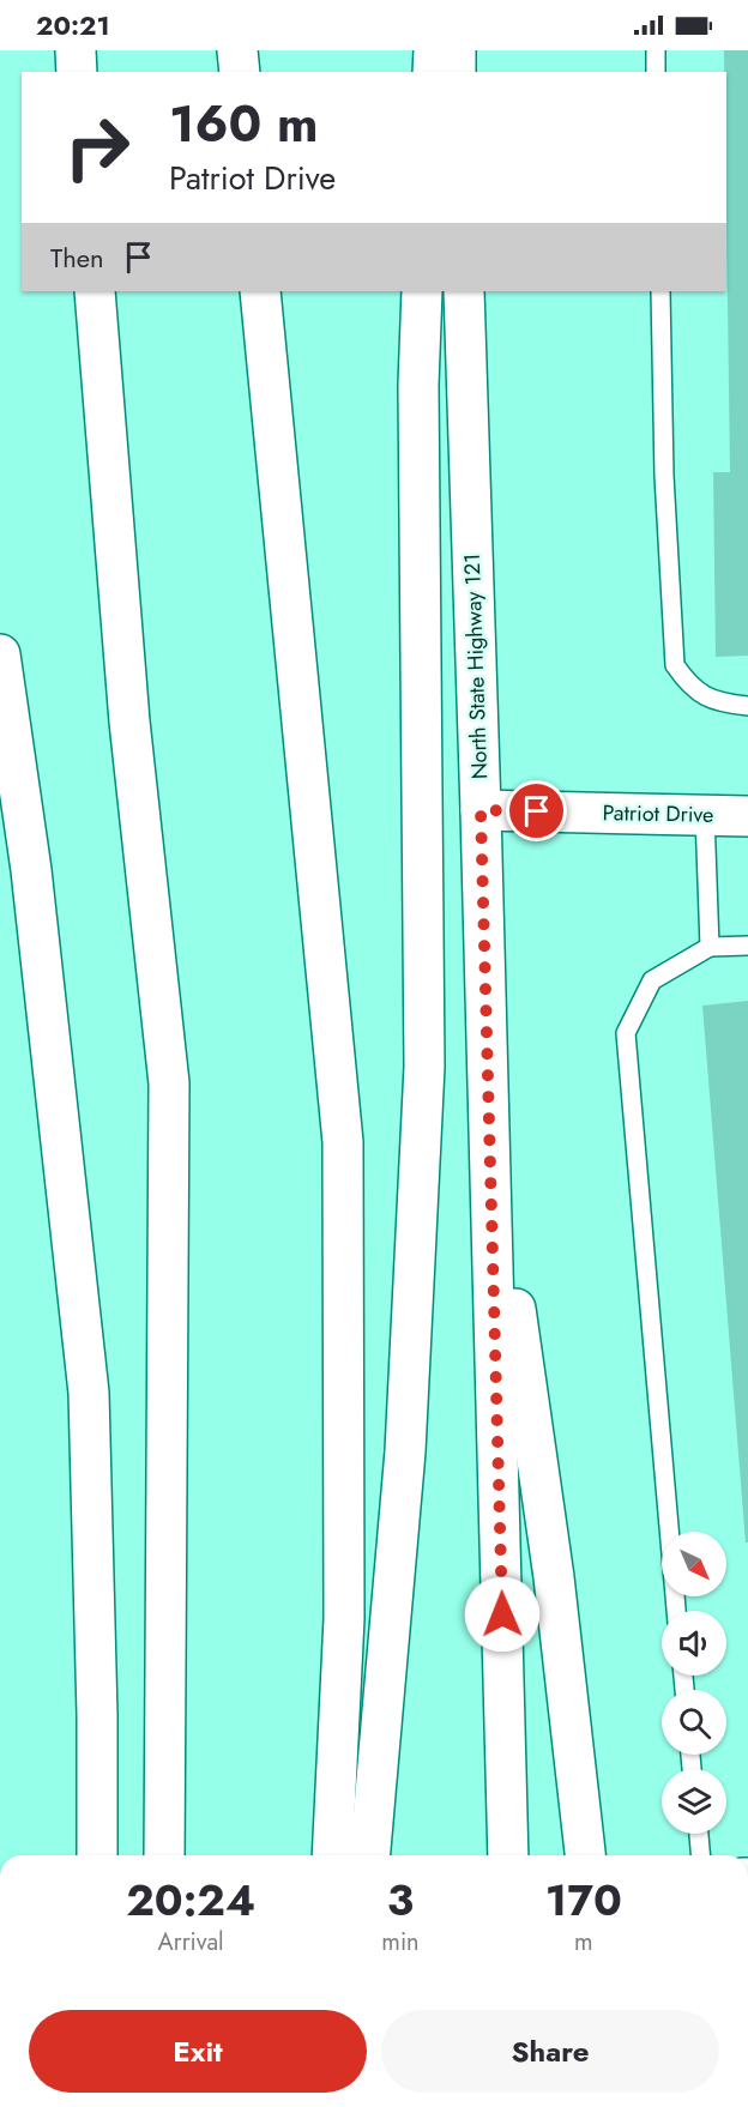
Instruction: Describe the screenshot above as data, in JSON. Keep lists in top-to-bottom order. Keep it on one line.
{"streets":{"main road":["North State Highway 121","Patriot Drive"]},"crossings":[["North State Highway 121","Patriot Drive"]],"north":"bottom right","page":{"status":"20:21","turn":["160 m","Patriot Drive"],"then":"Then","eta":["20:24","Arrival","3","min","170","m"],"buttons":["Exit","Share"]}}
